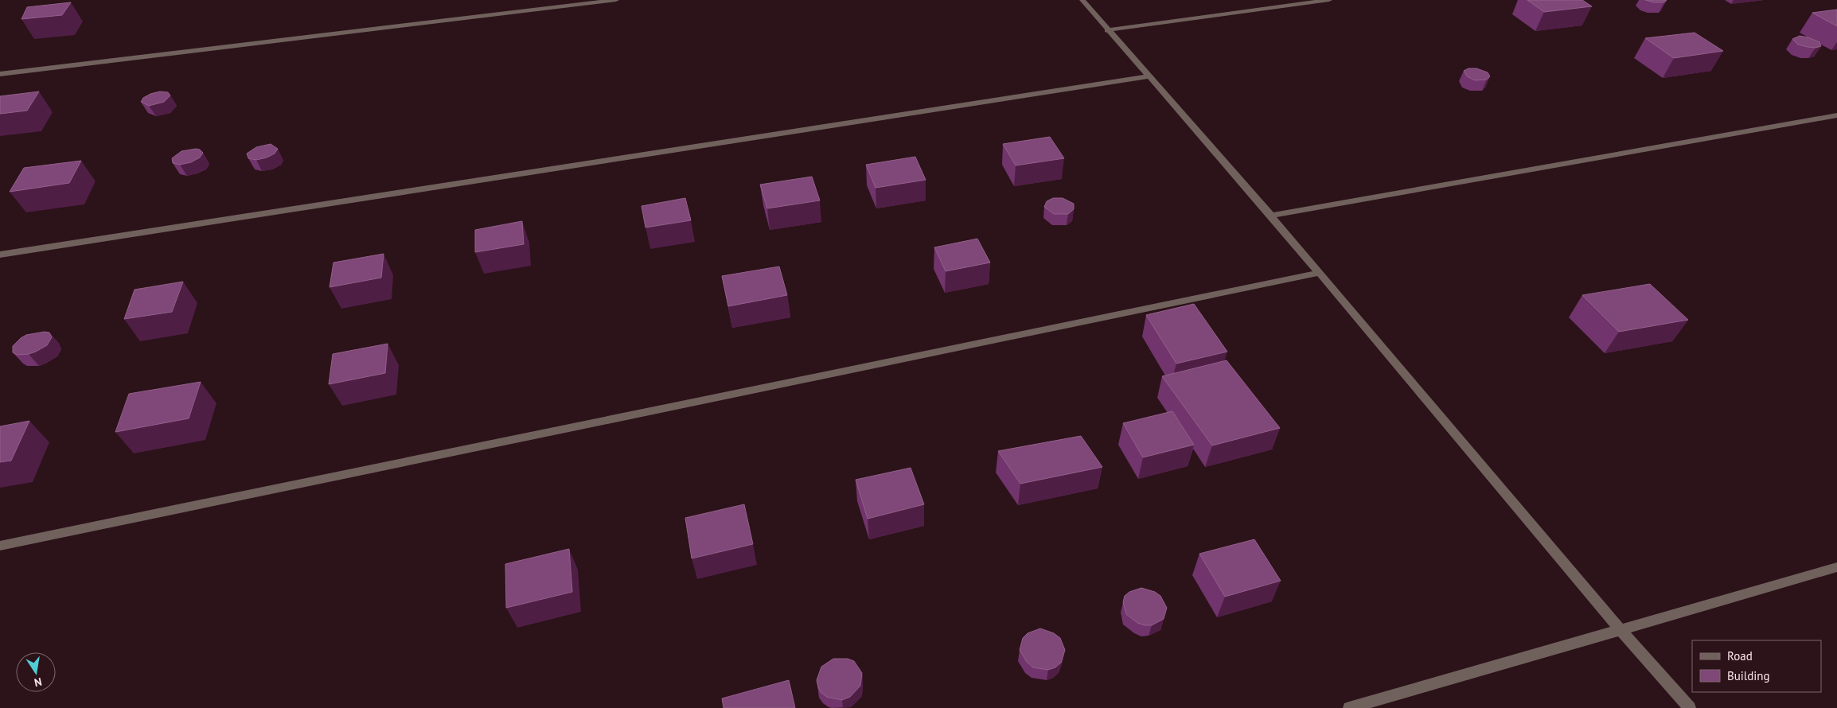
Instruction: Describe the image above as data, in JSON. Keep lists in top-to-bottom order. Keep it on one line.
{"legend":["Road","Building"],"north":"bottom"}
